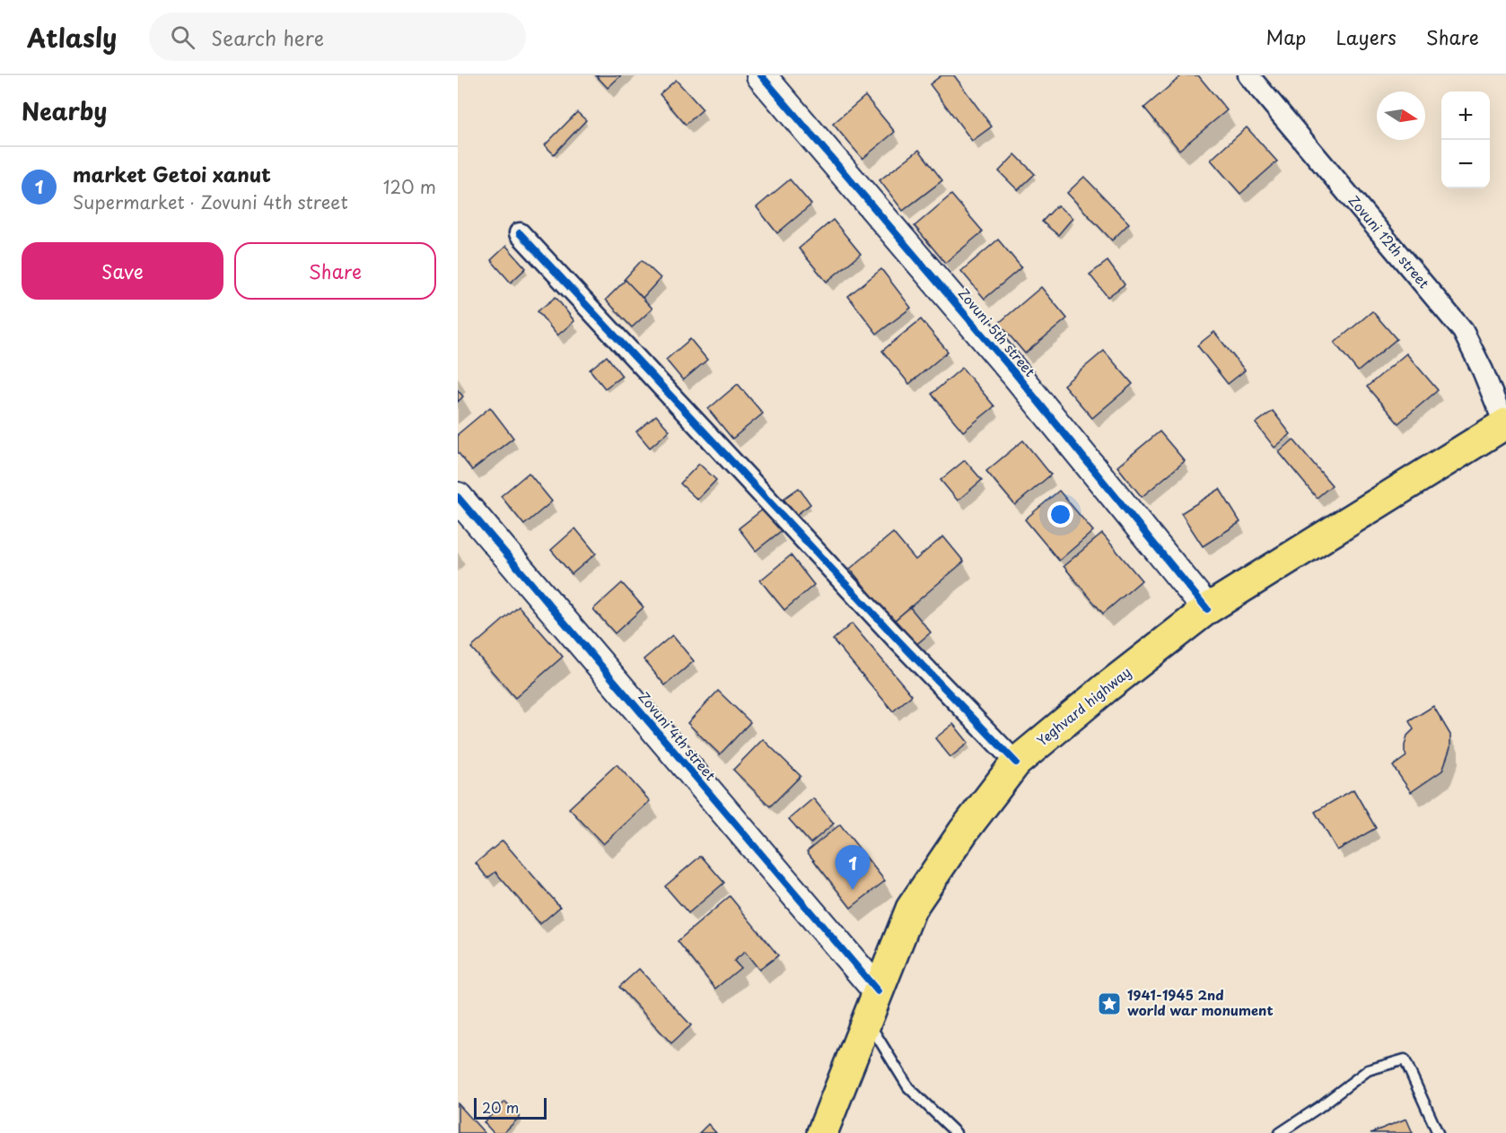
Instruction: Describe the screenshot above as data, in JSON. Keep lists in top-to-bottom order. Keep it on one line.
{"streets":{"main road":["Yeghvard highway"],"street":["Zovuni 12th street","Zovuni 5th street","Zovuni 4th street"]},"crossings":[["Zovuni 12th street","Yeghvard highway"],["Zovuni 5th street","Yeghvard highway"],["Yeghvard highway","Zovuni 4th street"]],"places":{"place":["1941-1945 2nd world war monument"]},"scale_bar":"20 m","north":"right","page":{"header":"Atlasly","search":"Search here","nav":["Map","Layers","Share"],"heading":"Nearby","map_buttons":["+","−"],"list":[{"mark":"1","name":"market Getoi xanut","note":"Supermarket · Zovuni 4th street","value":"120 m"}],"buttons":["Save","Share"],"pins":"1","scale":"20 m"}}
